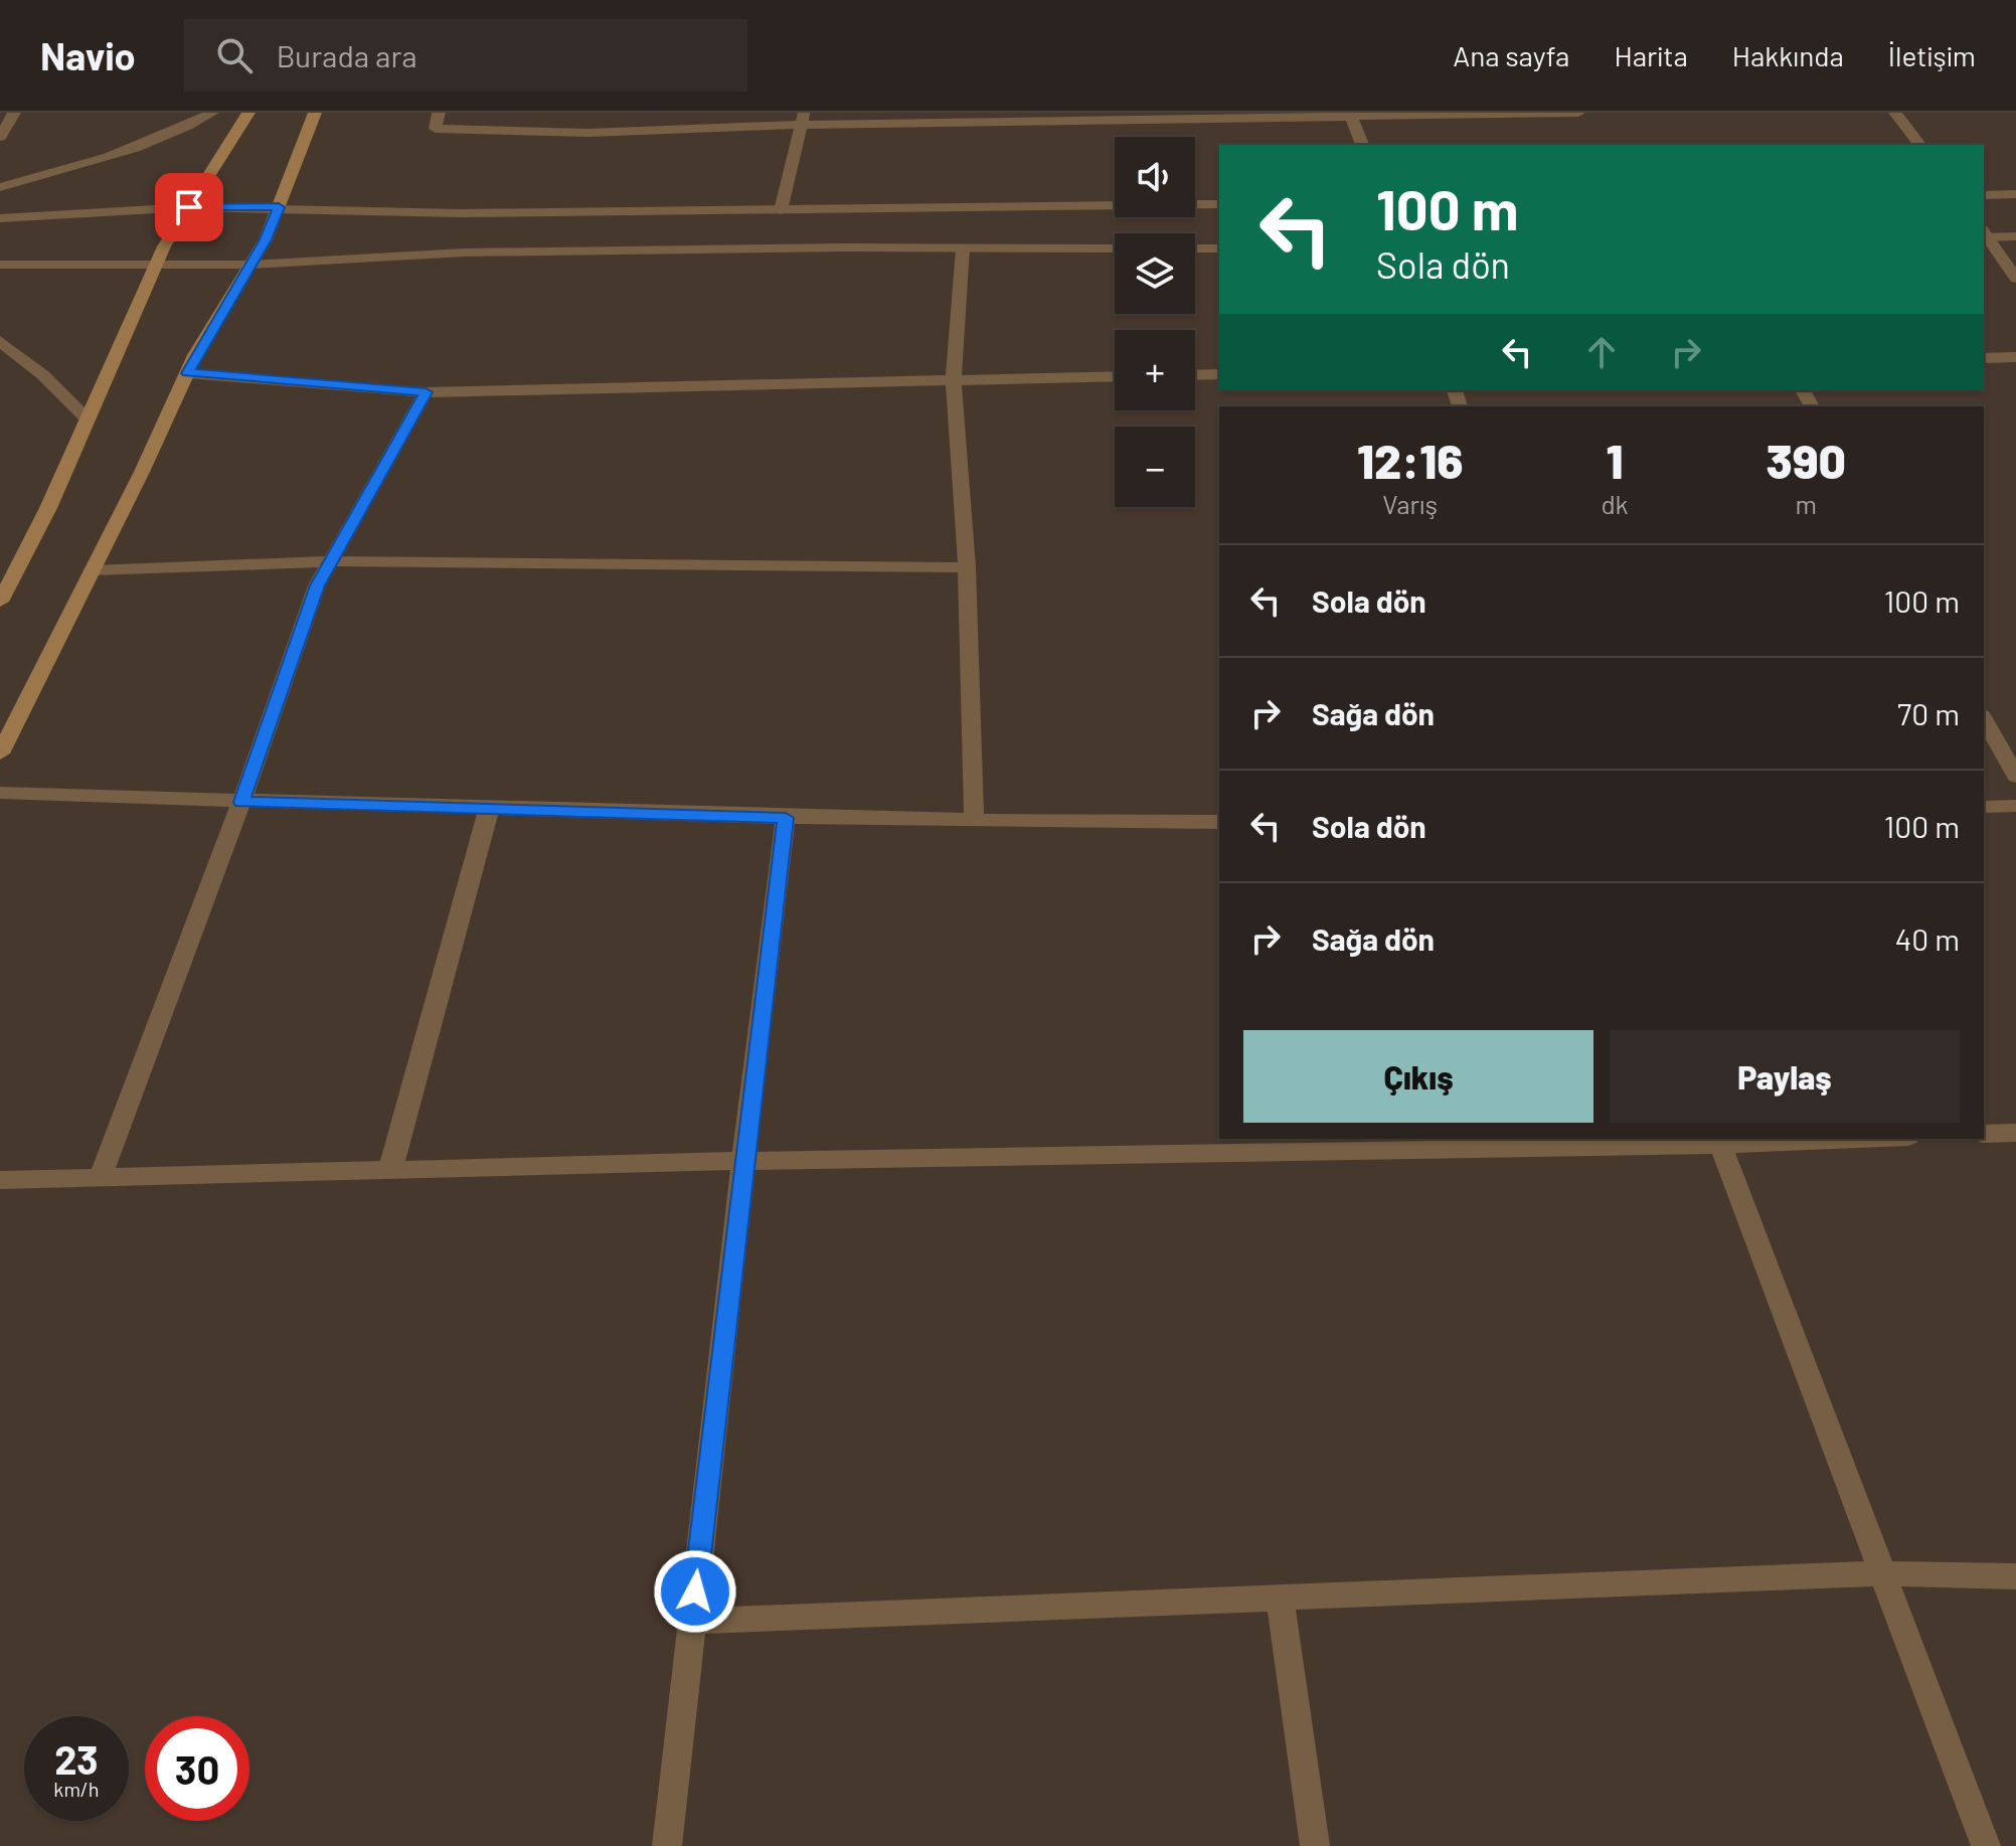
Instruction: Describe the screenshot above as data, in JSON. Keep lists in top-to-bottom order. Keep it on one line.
{"page":{"header":"Navio","search":"Burada ara","nav":["Ana sayfa","Harita","Hakkında","İletişim"],"map_buttons":["+","−"],"turn":["100 m","Sola dön"],"eta":["12:16","Varış","1","dk","390","m"],"list":[{"name":"Sola dön","value":"100 m"},{"name":"Sağa dön","value":"70 m"},{"name":"Sola dön","value":"100 m"},{"name":"Sağa dön","value":"40 m"}],"buttons":["Çıkış","Paylaş"],"speed":"23 km/h","limit":"30"}}
